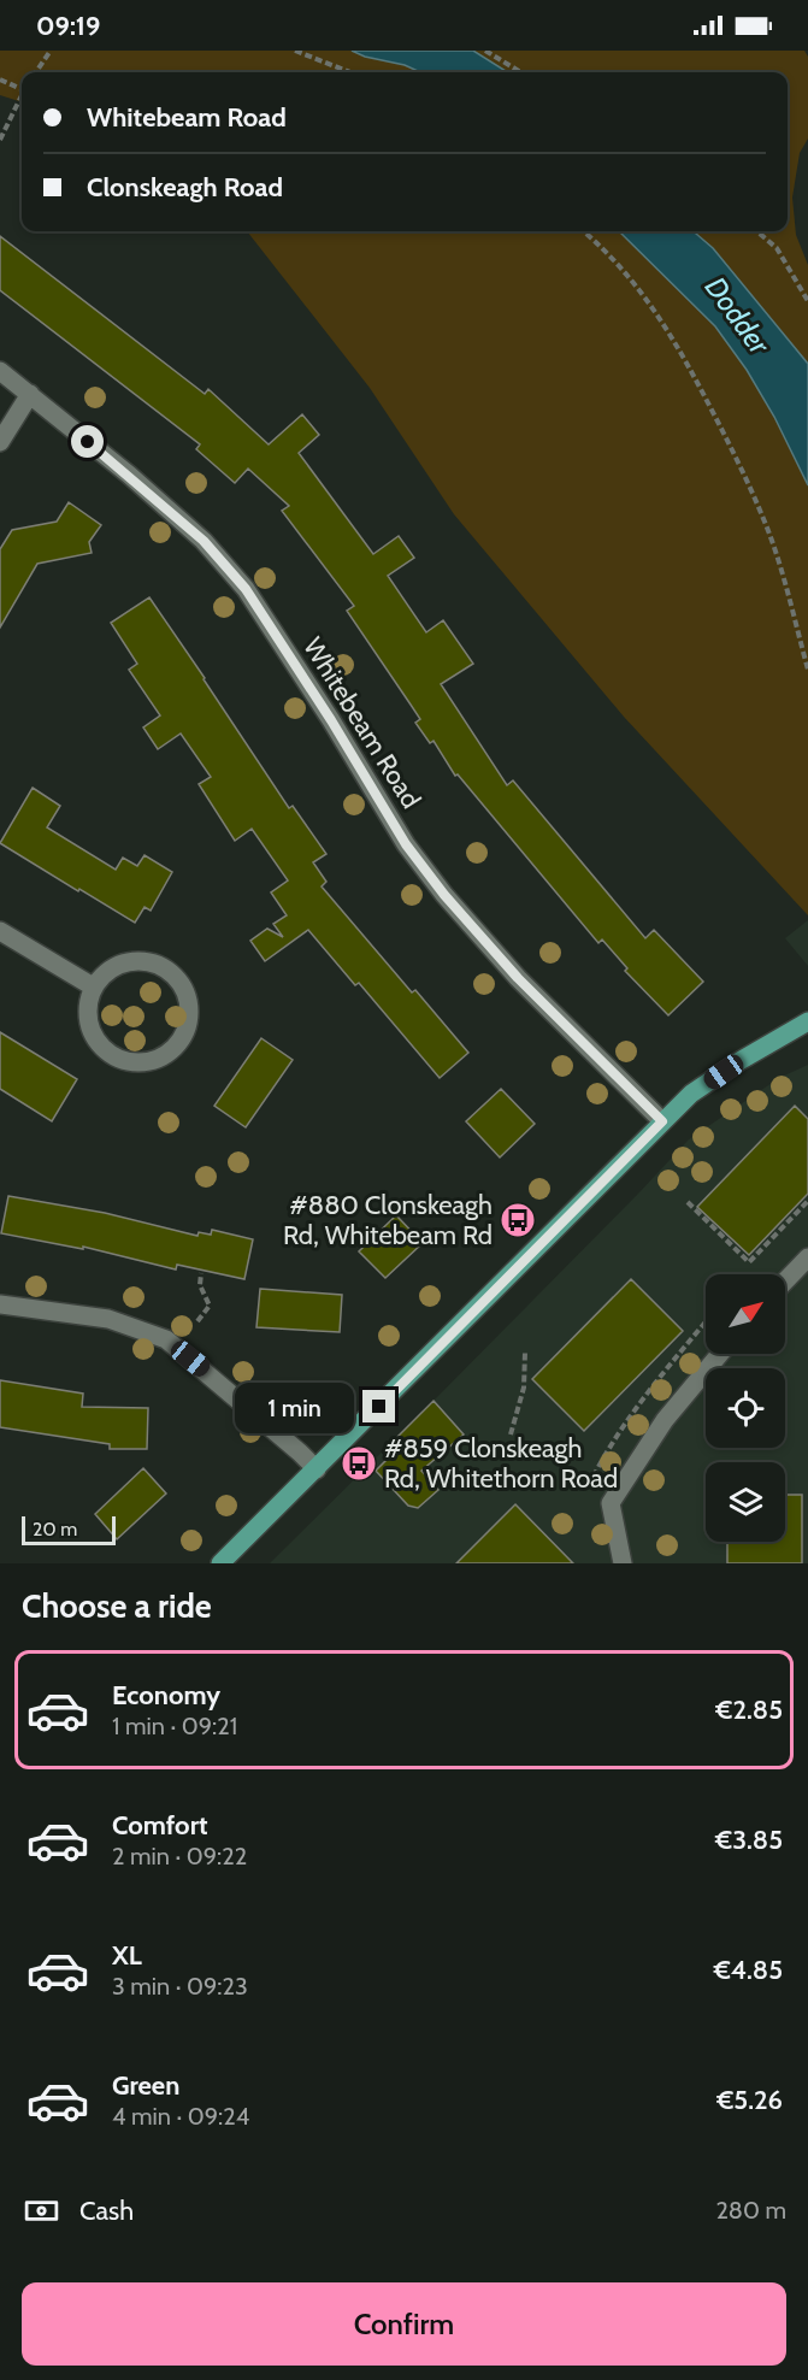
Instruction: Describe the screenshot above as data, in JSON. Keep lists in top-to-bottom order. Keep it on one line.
{"streets":{"street":["Whitebeam Road"]},"water":["Dodder"],"places":{"bus stop":["#880 Clonskeagh Rd, Whitebeam Rd","#859 Clonskeagh Rd, Whitethorn Road"]},"scale_bar":"20 m","north":"top right","page":{"status":"09:19","banner":["Whitebeam Road","Clonskeagh Road"],"bubble":"1 min","scale":"20 m","heading":"Choose a ride","list":[{"name":"Economy","note":"1 min · 09:21","value":"€2.85"},{"name":"Comfort","note":"2 min · 09:22","value":"€3.85"},{"name":"XL","note":"3 min · 09:23","value":"€4.85"},{"name":"Green","note":"4 min · 09:24","value":"€5.26"}],"pay":["Cash","280 m"],"buttons":"Confirm"}}
